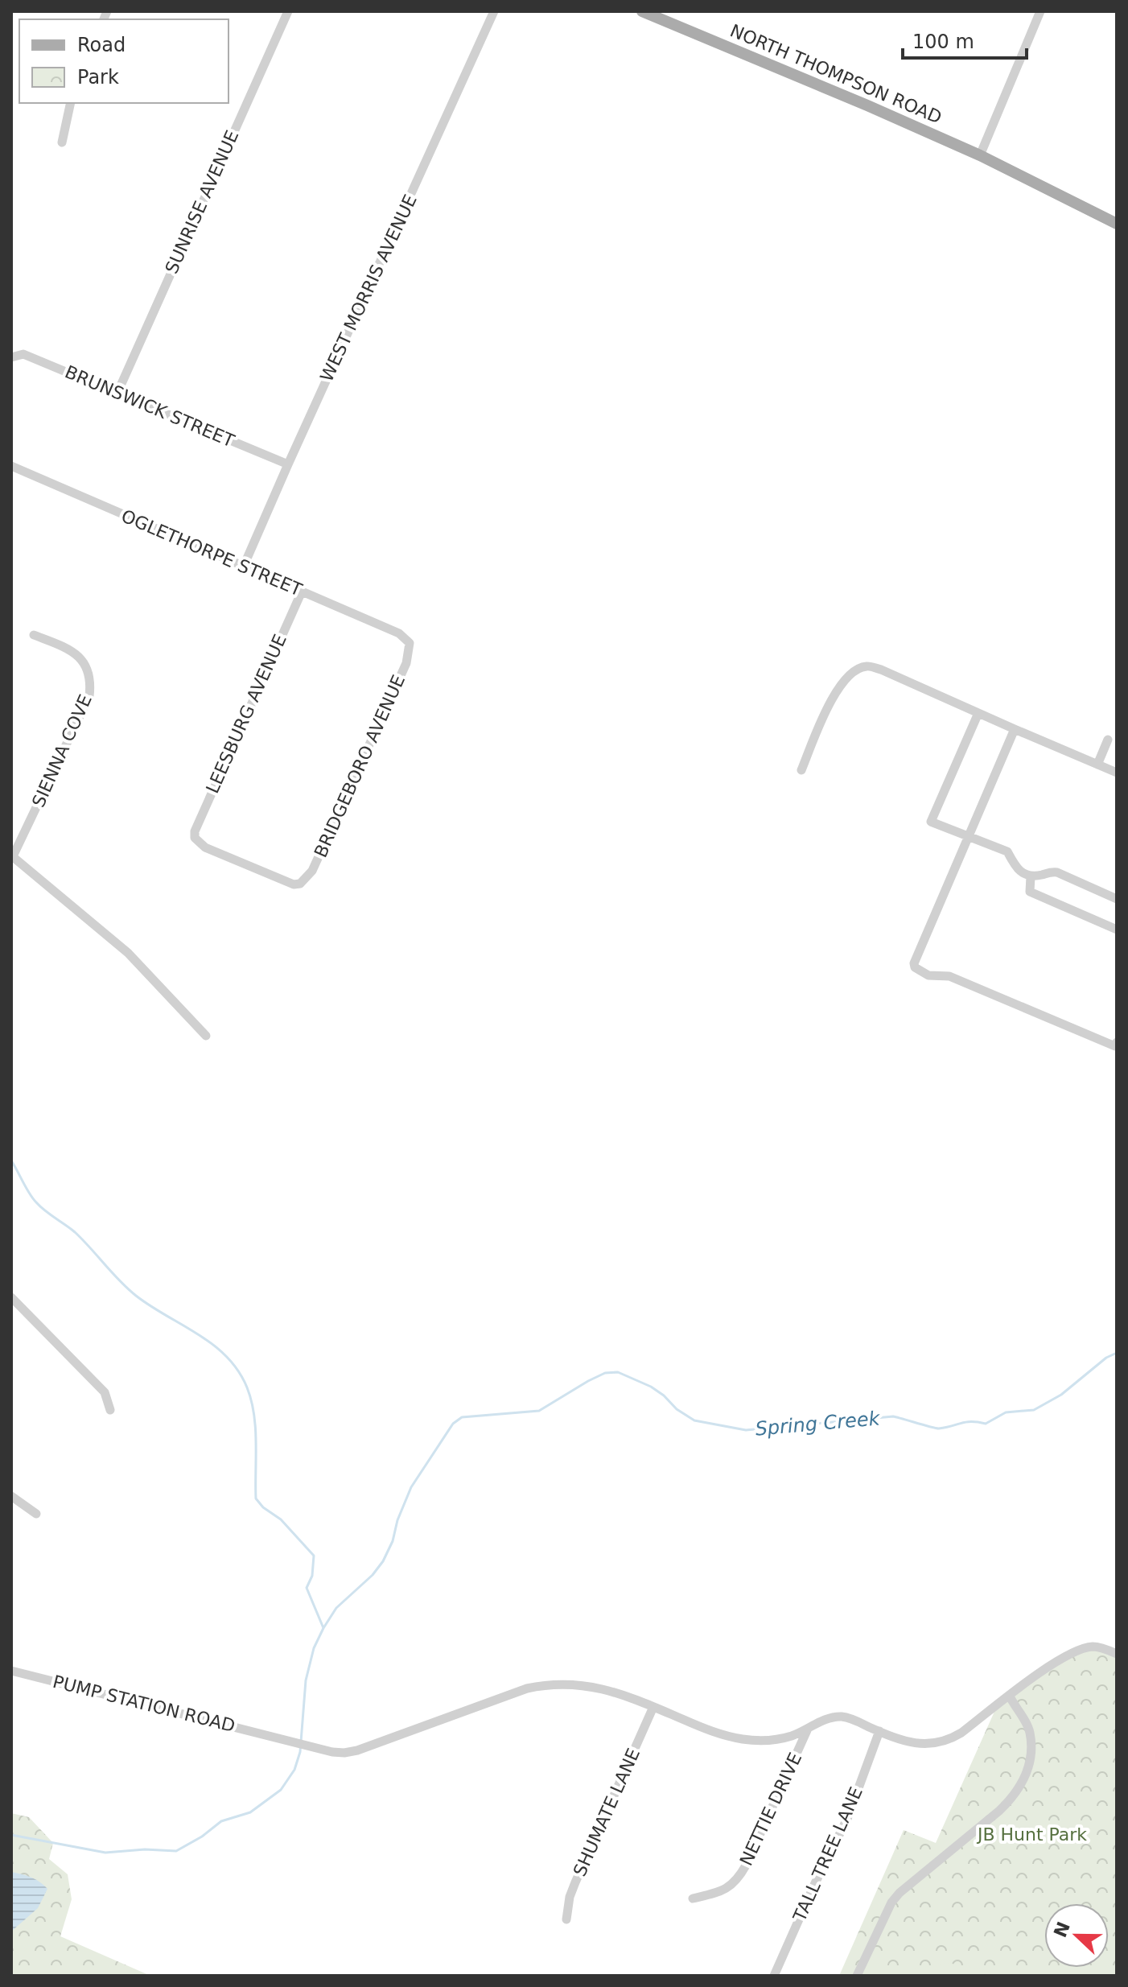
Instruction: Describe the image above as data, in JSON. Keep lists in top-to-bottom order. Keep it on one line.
{"streets":{"main road":["NORTH THOMPSON ROAD"],"street":["SUNRISE AVENUE","WEST MORRIS AVENUE","BRUNSWICK STREET","OGLETHORPE STREET","LEESBURG AVENUE","SIENNA COVE","BRIDGEBORO AVENUE","PUMP STATION ROAD","NETTIE DRIVE","SHUMATE LANE","TALL TREE LANE"]},"crossings":[["SUNRISE AVENUE","BRUNSWICK STREET"],["WEST MORRIS AVENUE","BRUNSWICK STREET"],["WEST MORRIS AVENUE","OGLETHORPE STREET"],["OGLETHORPE STREET","LEESBURG AVENUE"],["OGLETHORPE STREET","BRIDGEBORO AVENUE"],["LEESBURG AVENUE","BRIDGEBORO AVENUE"],["PUMP STATION ROAD","NETTIE DRIVE"],["PUMP STATION ROAD","SHUMATE LANE"],["PUMP STATION ROAD","TALL TREE LANE"]],"water":["Spring Creek"],"parks":["JB Hunt Park"],"legend":["Road","Park"],"scale_bar":"100 m","north":"left"}
